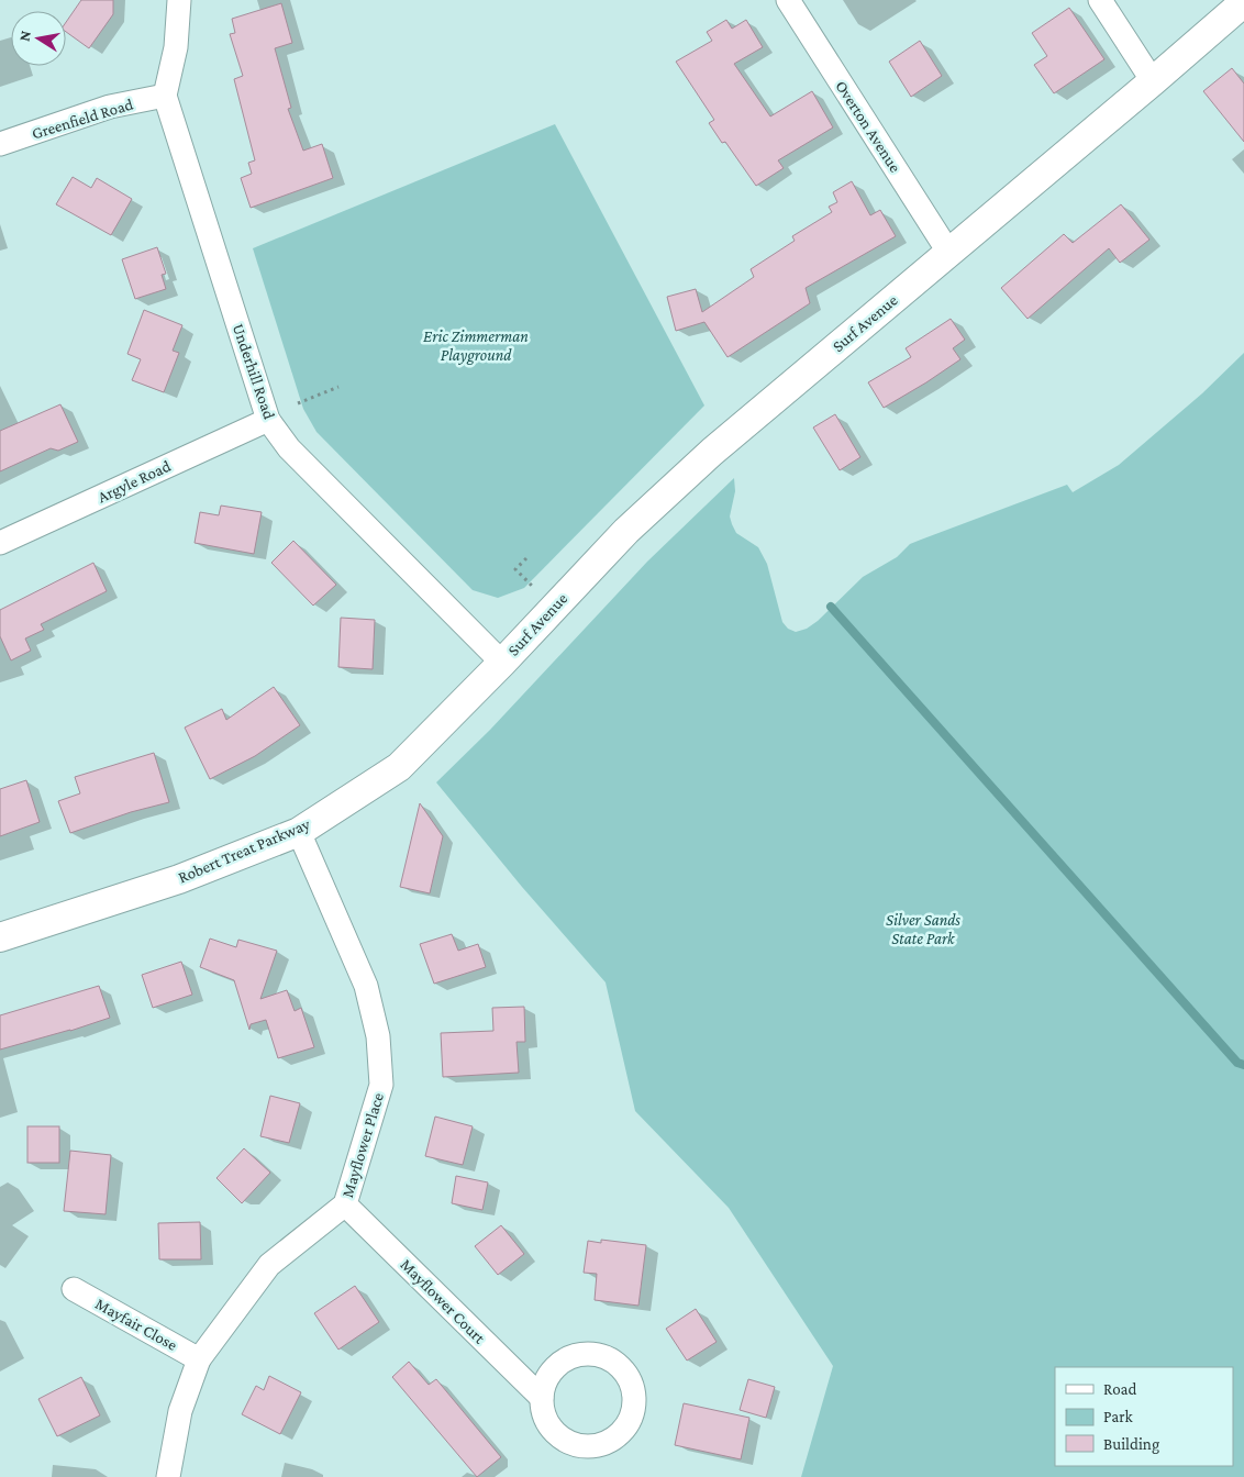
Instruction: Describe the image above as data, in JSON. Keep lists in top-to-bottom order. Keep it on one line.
{"streets":{"street":["Greenfield Road","Overton Avenue","Surf Avenue","Underhill Road","Argyle Road","Robert Treat Parkway","Mayflower Place","Mayflower Court","Mayfair Close"]},"crossings":[["Greenfield Road","Underhill Road"],["Overton Avenue","Surf Avenue"],["Surf Avenue","Underhill Road"],["Surf Avenue","Robert Treat Parkway"],["Underhill Road","Argyle Road"],["Underhill Road","Robert Treat Parkway"],["Robert Treat Parkway","Mayflower Place"],["Mayflower Place","Mayflower Court"],["Mayflower Place","Mayfair Close"]],"parks":["Eric Zimmerman Playground","Silver Sands State Park"],"legend":["Road","Park","Building"],"north":"left"}
